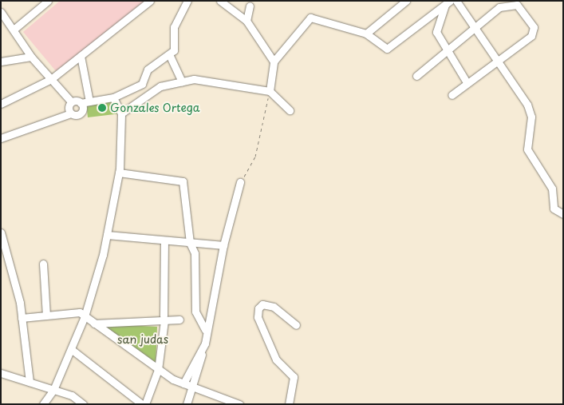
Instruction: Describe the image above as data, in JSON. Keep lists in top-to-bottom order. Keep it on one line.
{"parks":["san judas"],"places":["Gonzales Ortega"]}
